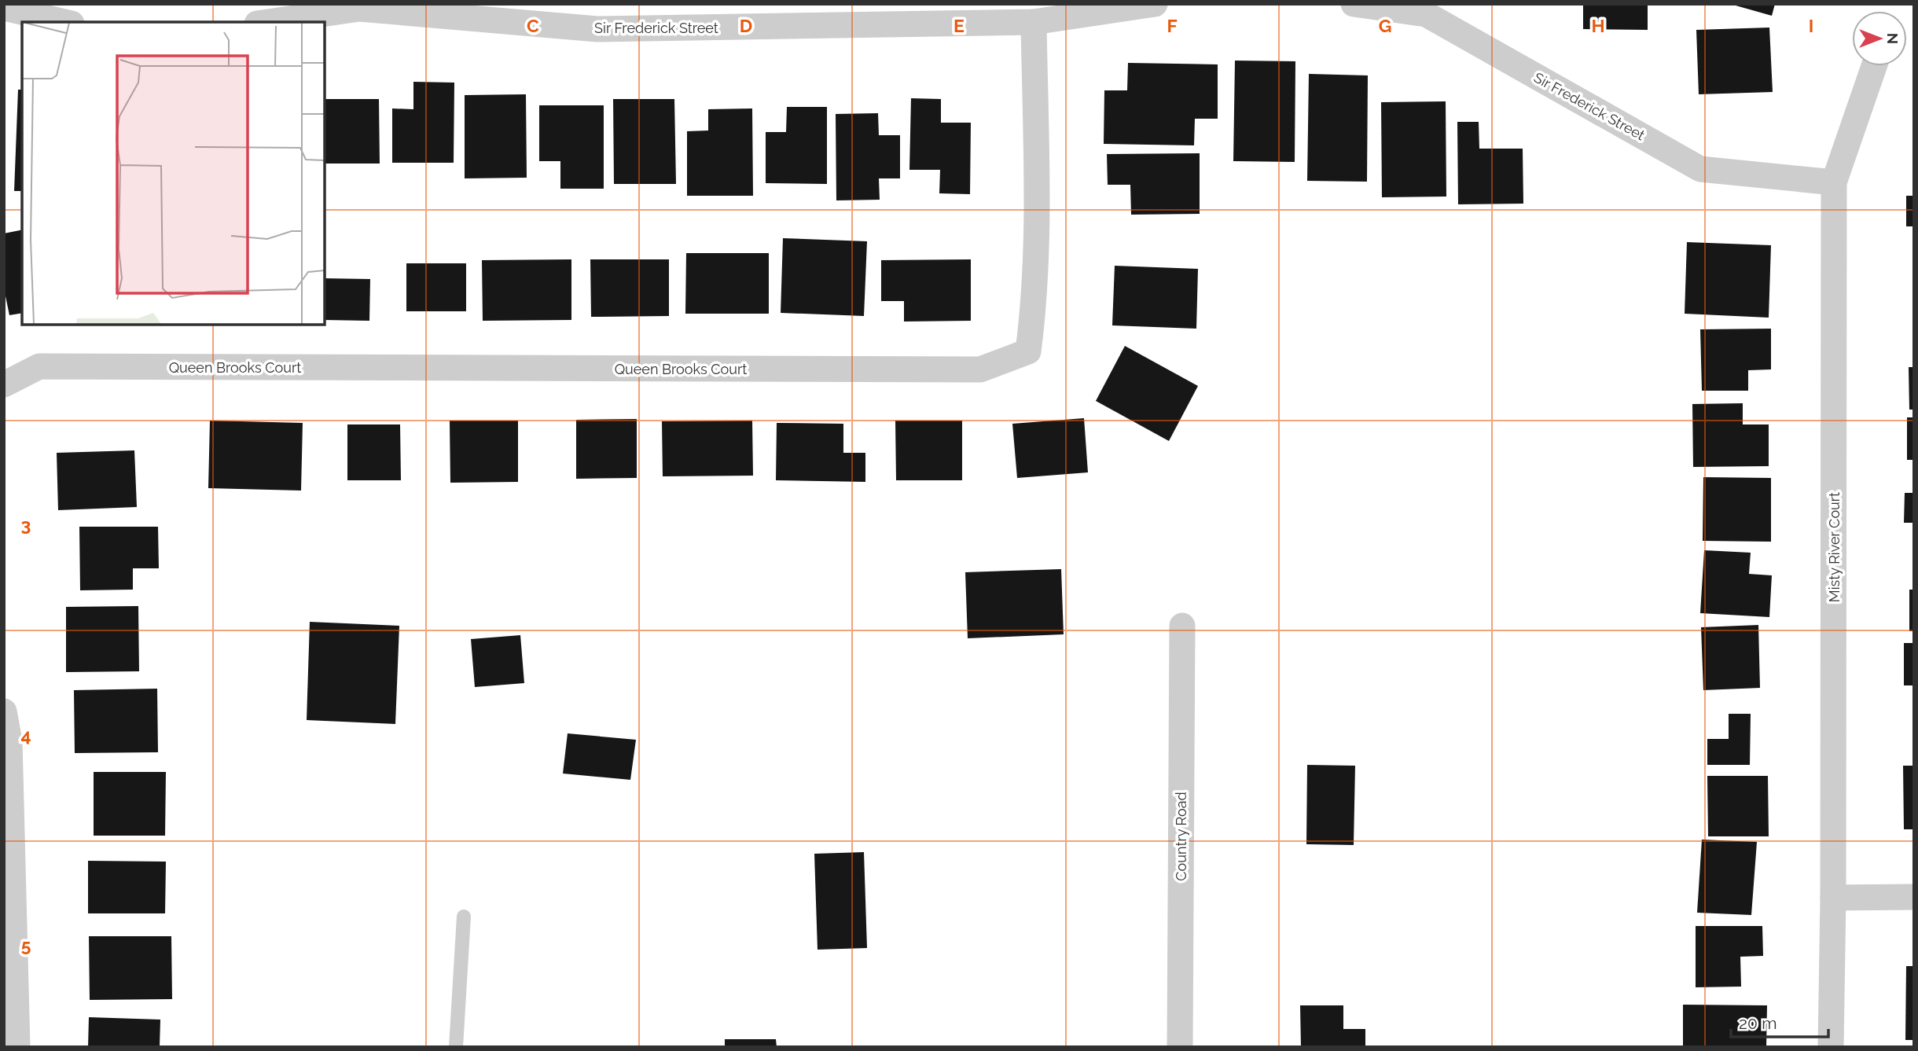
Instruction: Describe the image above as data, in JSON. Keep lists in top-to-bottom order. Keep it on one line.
{"streets":{"street":["Sir Frederick Street","Queen Brooks Court","Misty River Court","Country Road"]},"crossings":[["Sir Frederick Street","Queen Brooks Court"],["Sir Frederick Street","Misty River Court"]],"scale_bar":"20 m","north":"right","grid":{"columns":["C","D","E","F","G","H","I"],"rows":["3","4","5"]}}
